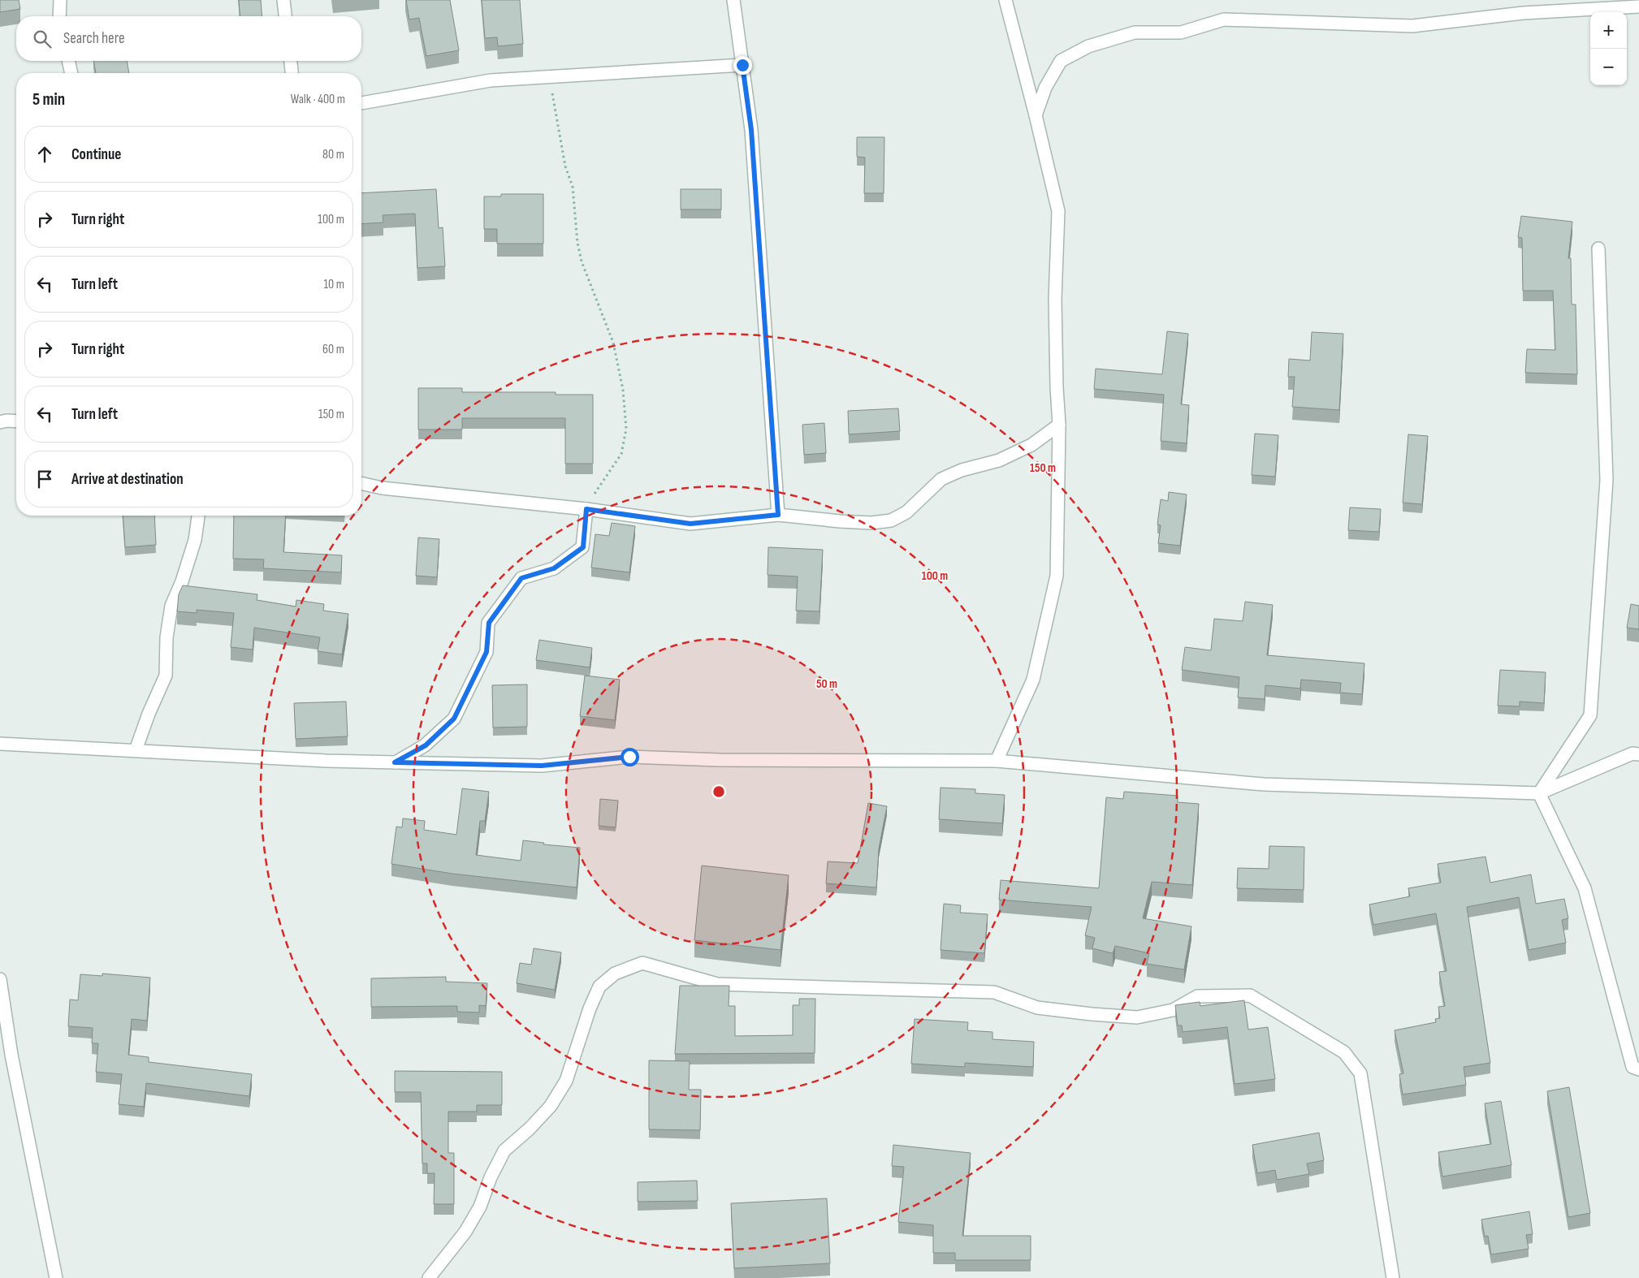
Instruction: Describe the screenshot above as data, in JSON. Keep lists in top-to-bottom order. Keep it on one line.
{"page":{"map_buttons":["+","−"],"search":"Search here","heading":["5 min","Walk · 400 m"],"list":[["Continue","80 m"],["Turn right","100 m"],["Turn left","10 m"],["Turn right","60 m"],["Turn left","150 m"],"Arrive at destination"]},"rings":["150 m","100 m","50 m"]}
